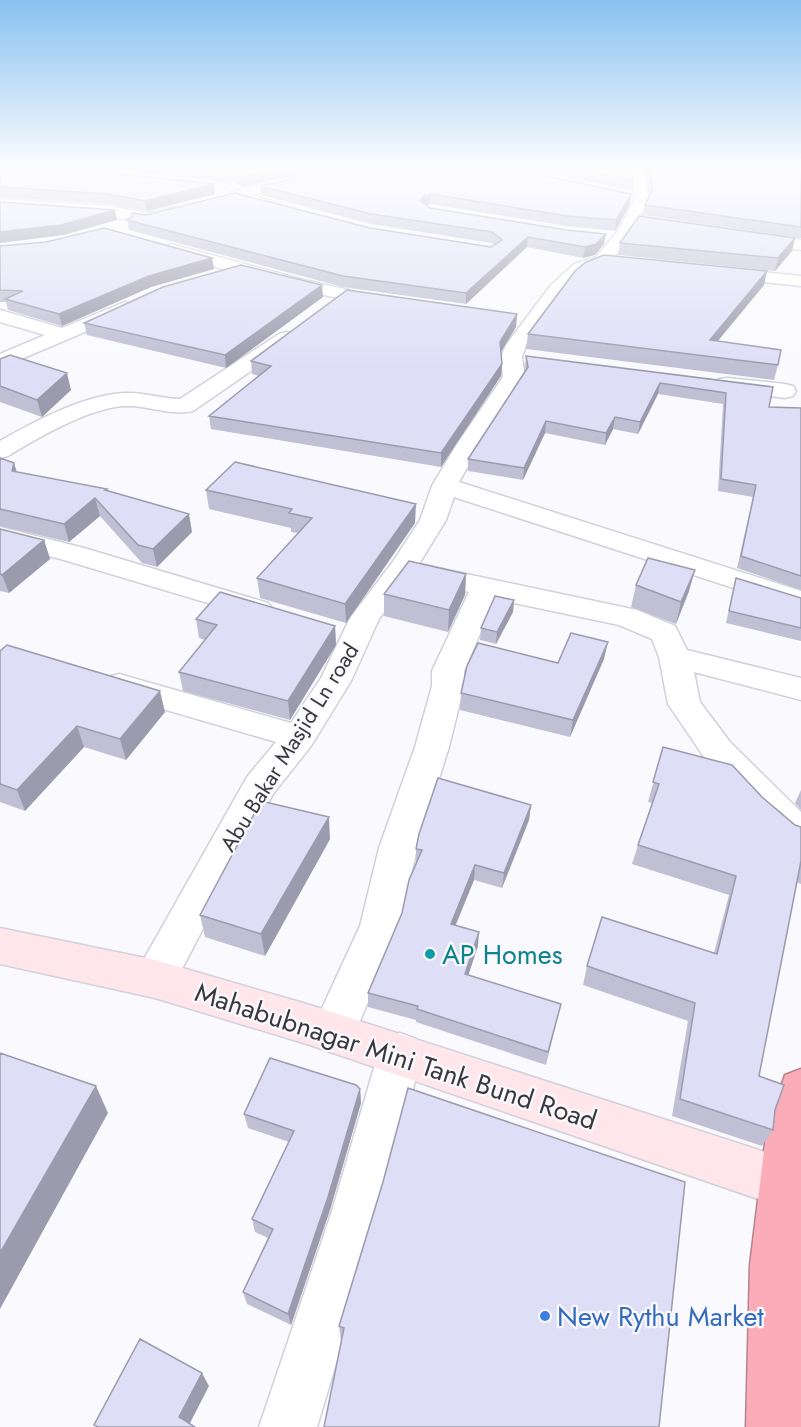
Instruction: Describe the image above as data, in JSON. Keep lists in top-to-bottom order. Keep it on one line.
{"streets":{"street":["Abu Bakar Masjid Ln road","Mahabubnagar Mini Tank Bund Road"]},"crossings":[["Abu Bakar Masjid Ln road","Mahabubnagar Mini Tank Bund Road"]],"places":["AP Homes","New Rythu Market"]}
